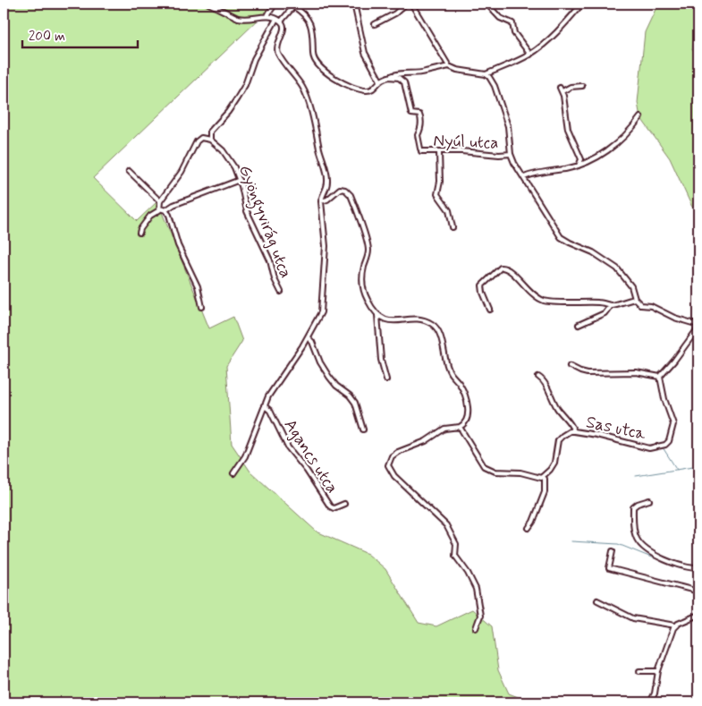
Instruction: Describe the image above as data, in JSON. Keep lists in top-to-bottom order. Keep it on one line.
{"streets":{"street":["Nyúl utca","Gyöngyvirág utca","Sas utca","Agancs utca"]},"scale_bar":"200 m"}
